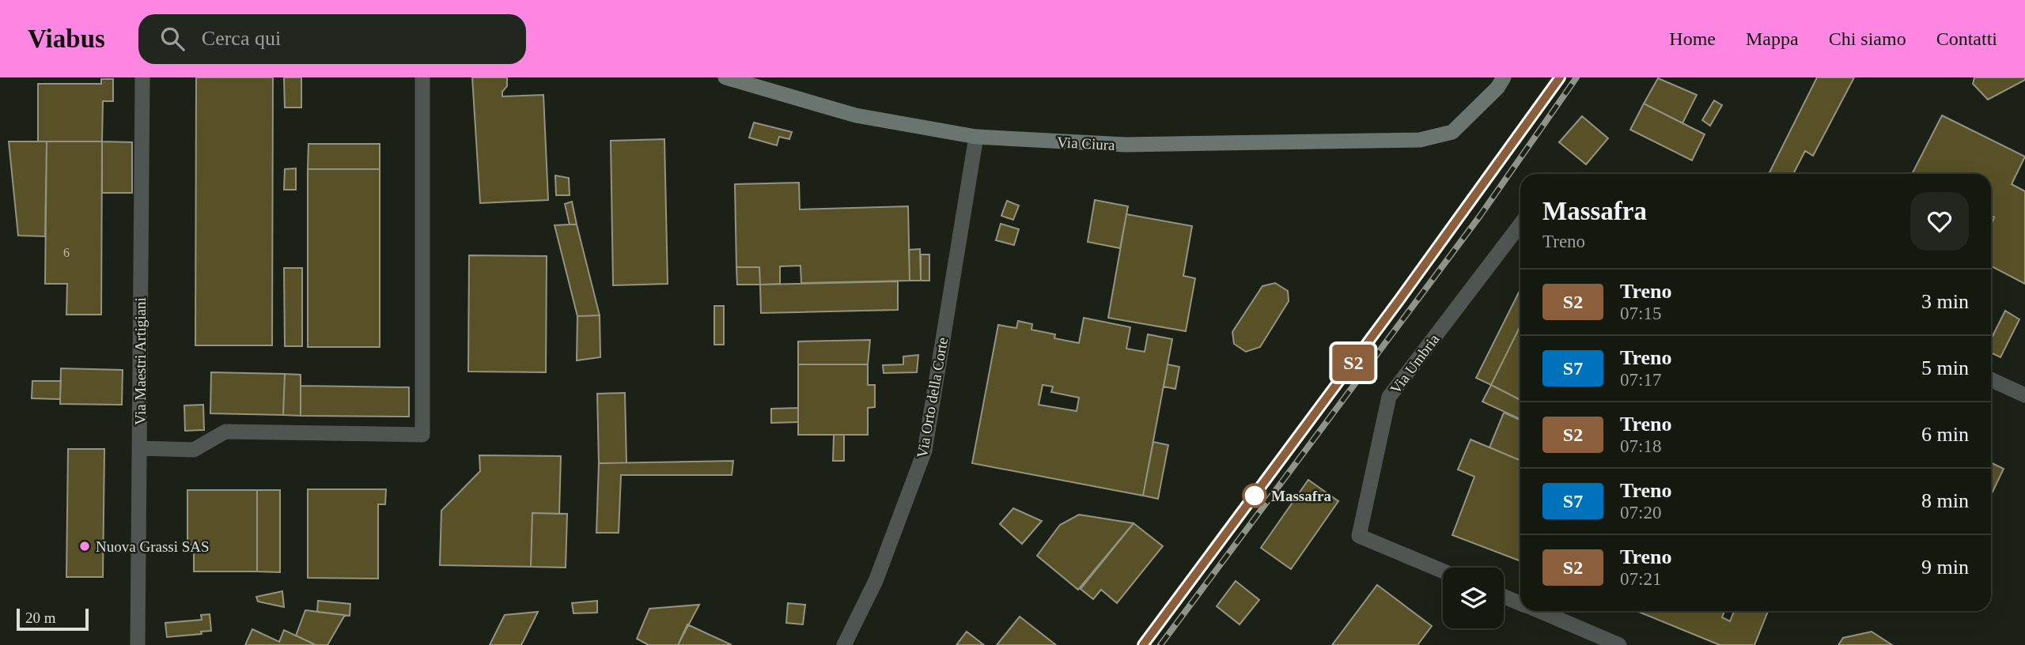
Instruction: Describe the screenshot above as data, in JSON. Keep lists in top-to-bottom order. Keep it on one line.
{"streets":{"main road":["Via Ciura"],"street":["Via Maestri Artigiani","Via Umbria","Via Orto della Corte"]},"crossings":[["Via Ciura","Via Orto della Corte"]],"places":["Massafra","Nuova Grassi SAS"],"house_numbers":["6"],"scale_bar":"20 m","page":{"header":"Viabus","search":"Cerca qui","nav":["Home","Mappa","Chi siamo","Contatti"],"on_map":"S2","heading":["Massafra","Treno"],"list":[{"mark":"S2","name":"Treno","note":"07:15","value":"3 min"},{"mark":"S7","name":"Treno","note":"07:17","value":"5 min"},{"mark":"S2","name":"Treno","note":"07:18","value":"6 min"},{"mark":"S7","name":"Treno","note":"07:20","value":"8 min"},{"mark":"S2","name":"Treno","note":"07:21","value":"9 min"}],"scale":"20 m"}}
